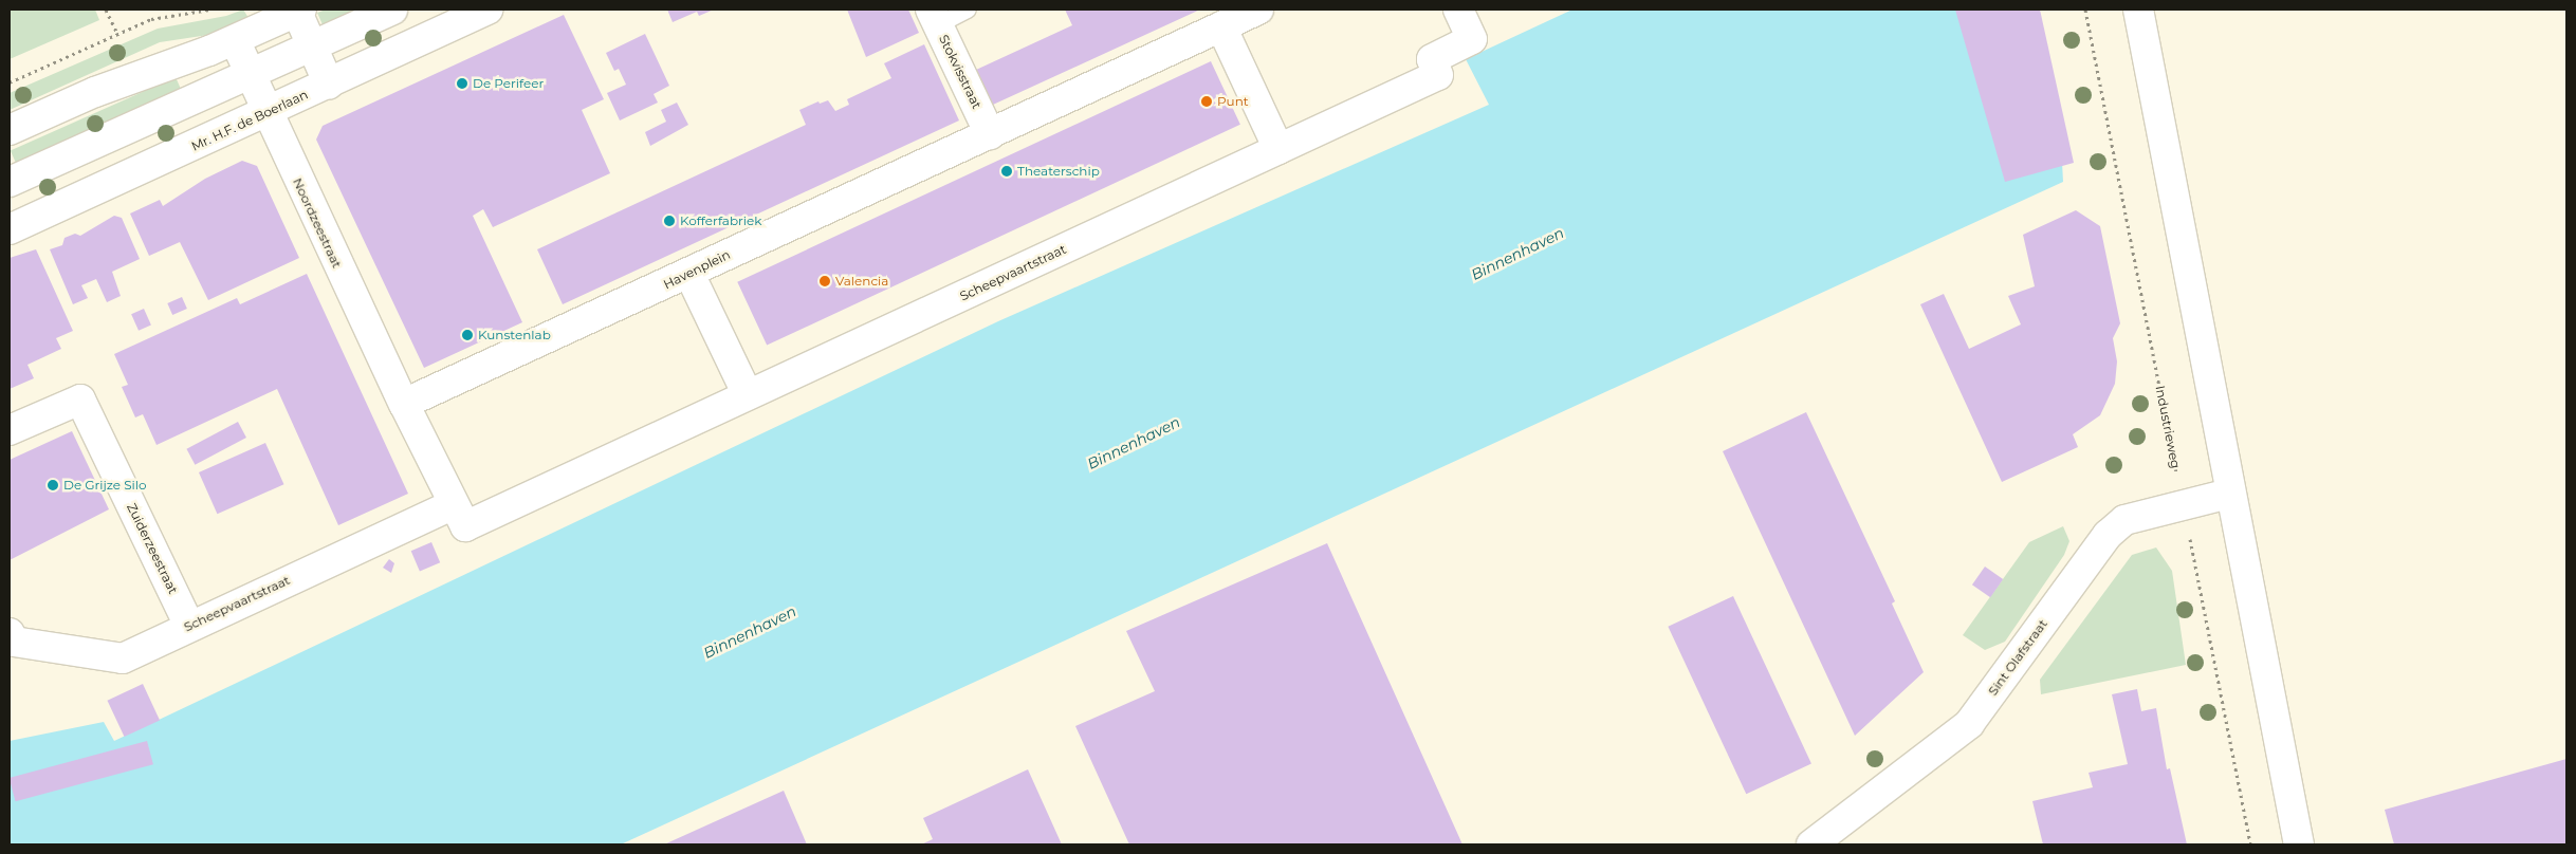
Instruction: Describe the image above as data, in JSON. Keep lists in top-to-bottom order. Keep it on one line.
{"streets":{"street":["Stokvisstraat","Mr. H.F. de Boerlaan","Noordzeestraat","Havenplein","Scheepvaartstraat","Zuiderzeestraat","Sint Olafstraat"],"path":["Industrieweg"]},"crossings":[["Stokvisstraat","Havenplein"],["Mr. H.F. de Boerlaan","Noordzeestraat"],["Noordzeestraat","Havenplein"],["Noordzeestraat","Scheepvaartstraat"],["Havenplein","Scheepvaartstraat"],["Scheepvaartstraat","Zuiderzeestraat"],["Industrieweg","Sint Olafstraat"]],"water":["Binnenhaven"],"places":["De Perifeer","Punt","Theaterschip","Kofferfabriek","Valencia","Kunstenlab","De Grijze Silo"]}
